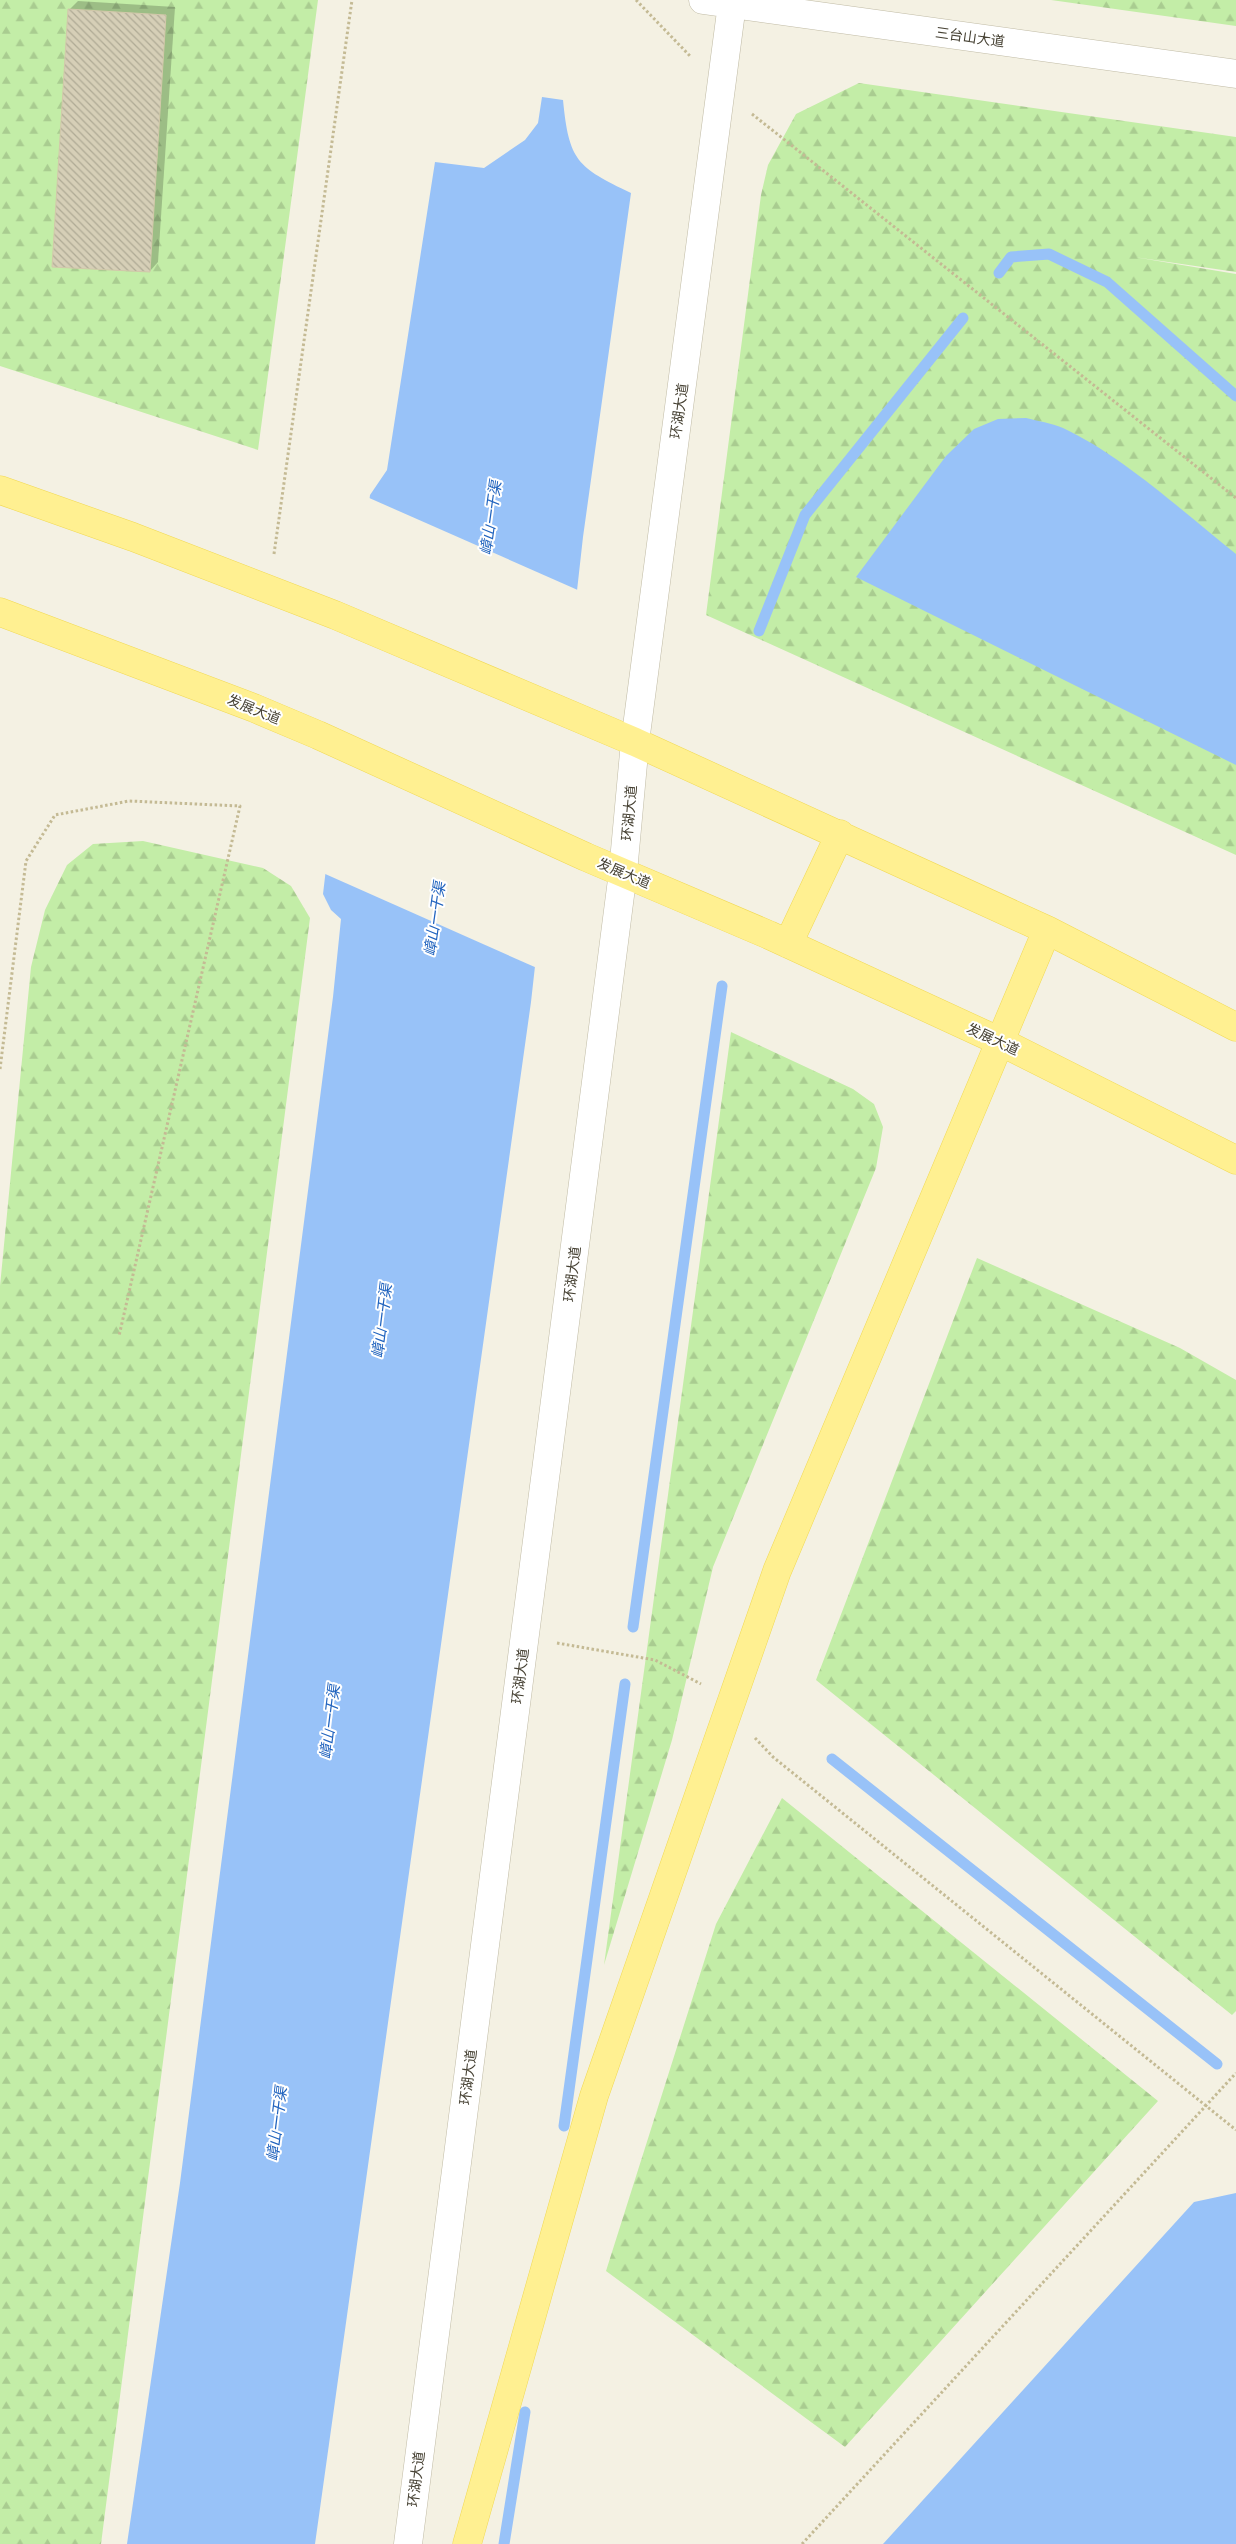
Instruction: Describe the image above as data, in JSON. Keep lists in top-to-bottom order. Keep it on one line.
{"streets":{"main road":["发展大道"],"street":["三台山大道","环湖大道"]},"crossings":[["三台山大道","环湖大道"],["环湖大道","发展大道"]],"water":["嶂山一干渠"]}
